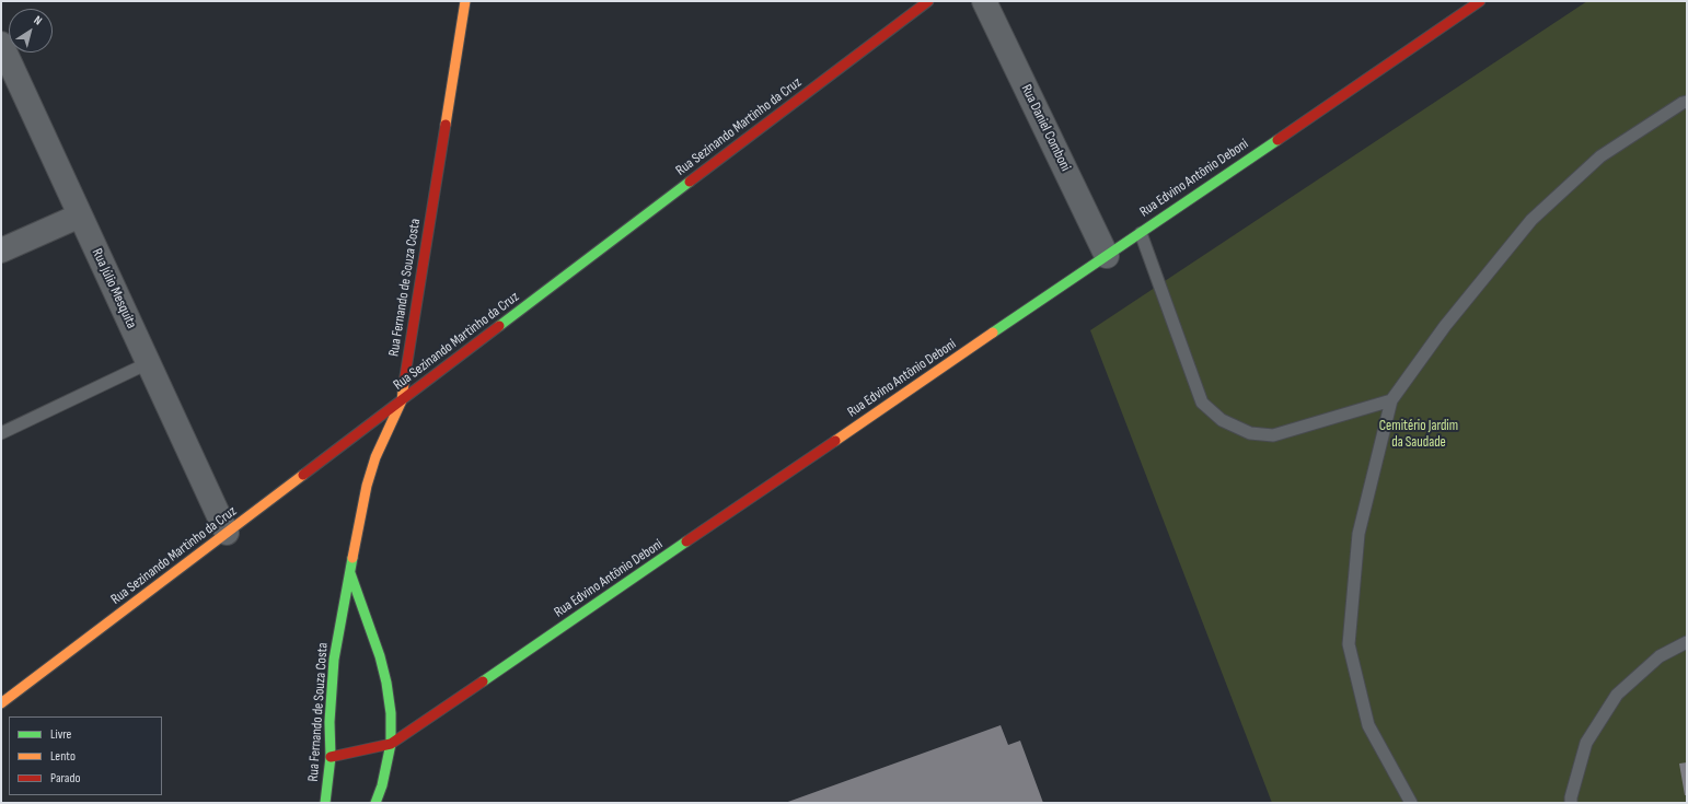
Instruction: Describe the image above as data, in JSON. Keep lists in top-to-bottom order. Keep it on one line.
{"streets":{"street":["Rua Sezinando Martinho da Cruz","Rua Daniel Comboni","Rua Edvino Antônio Deboni","Rua Fernando de Souza Costa","Rua Júlio Mesquita"]},"crossings":[["Rua Sezinando Martinho da Cruz","Rua Fernando de Souza Costa"],["Rua Sezinando Martinho da Cruz","Rua Júlio Mesquita"],["Rua Daniel Comboni","Rua Edvino Antônio Deboni"],["Rua Edvino Antônio Deboni","Rua Fernando de Souza Costa"]],"parks":["Cemitério Jardim da Saudade"],"legend":["Livre","Lento","Parado"],"north":"top right"}
